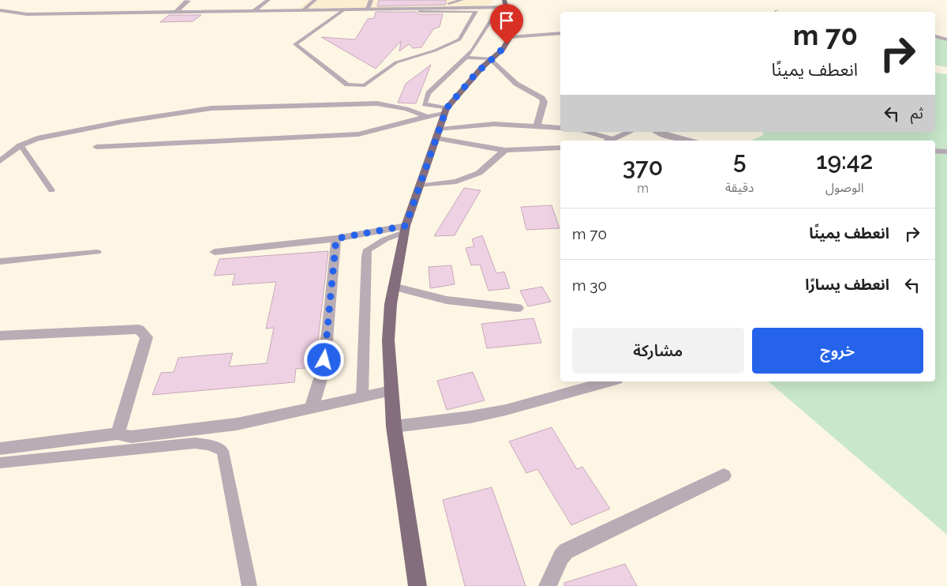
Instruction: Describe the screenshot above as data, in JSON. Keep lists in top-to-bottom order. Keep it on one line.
{"page":{"turn":["70 m","انعطف يمينًا"],"then":"ثم","eta":["19:42","الوصول","5","دقيقة","370","m"],"list":[{"name":"انعطف يمينًا","value":"70 m"},{"name":"انعطف يسارًا","value":"30 m"}],"buttons":["خروج","مشاركة"]}}
